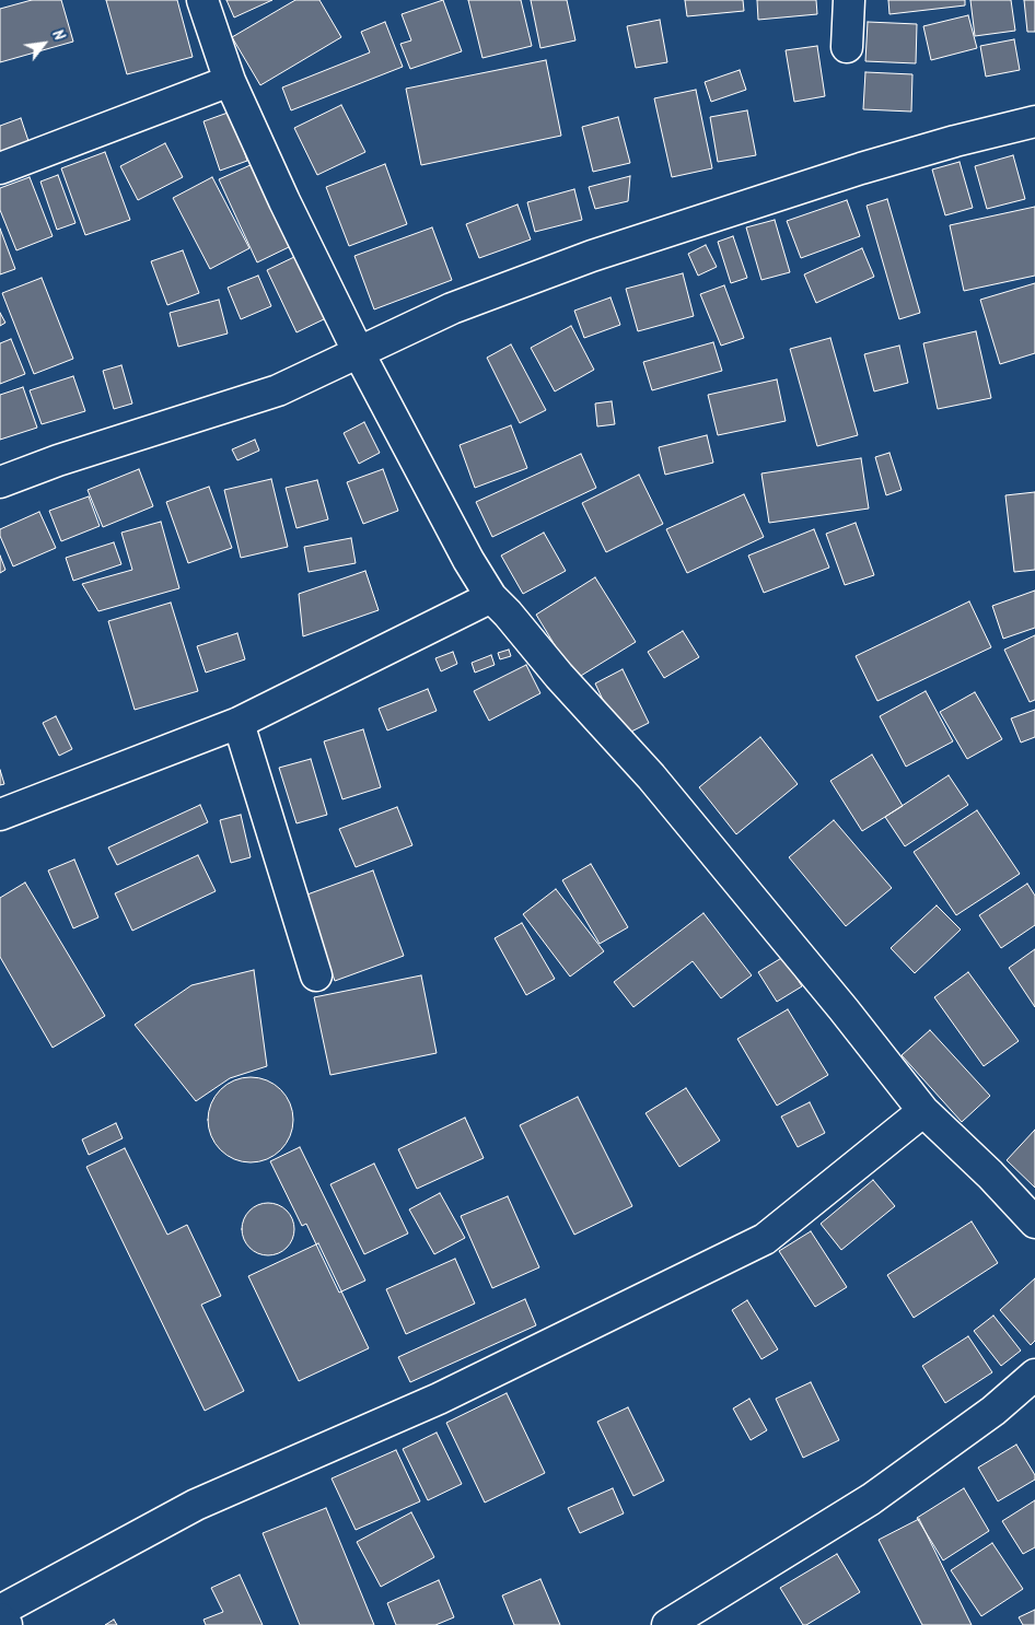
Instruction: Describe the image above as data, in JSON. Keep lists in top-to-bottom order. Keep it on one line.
{"north":"top right"}
